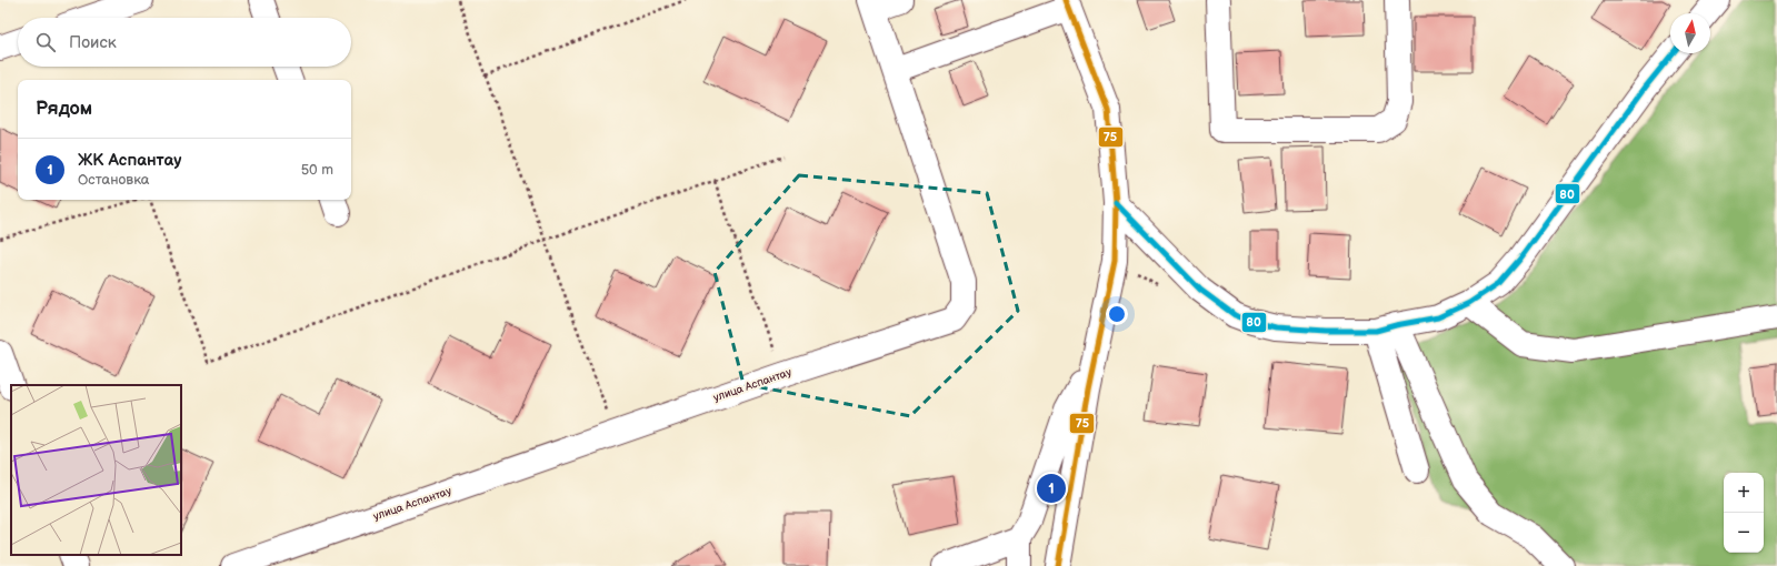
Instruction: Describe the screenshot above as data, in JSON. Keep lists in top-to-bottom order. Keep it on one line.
{"streets":{"street":["улица Аспантау"]},"lines":["transit line 75","transit line 80"],"north":"top","page":{"search":"Поиск","heading":"Рядом","list":[{"mark":"1","name":"ЖК Аспантау","note":"Остановка","value":"50 m"}],"pins":"1","map_buttons":["+","−"]}}
